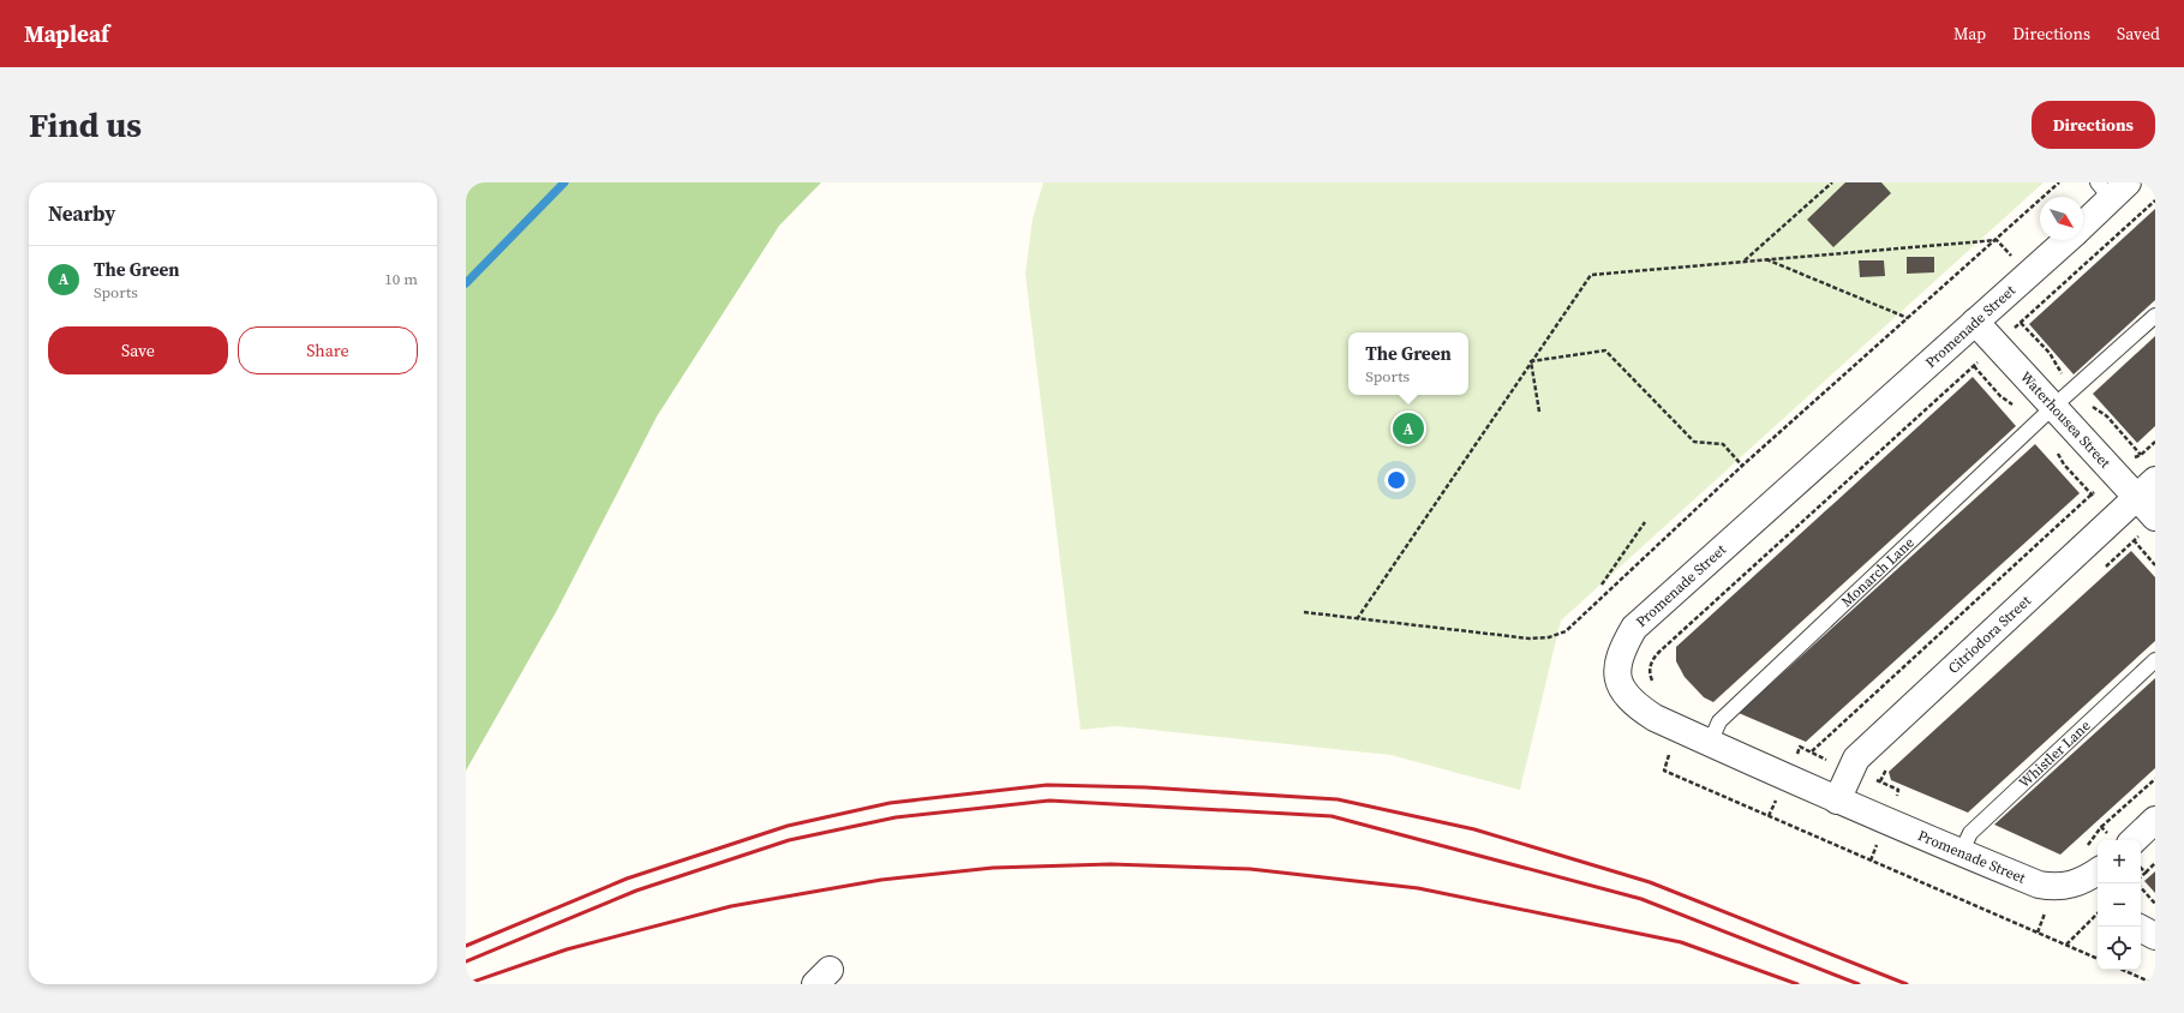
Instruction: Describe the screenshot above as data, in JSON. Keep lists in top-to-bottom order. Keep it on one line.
{"streets":{"street":["Promenade Street","Waterhousea Street","Citriodora Street"],"lane":["Monarch Lane","Whistler Lane"]},"crossings":[["Promenade Street","Waterhousea Street"],["Promenade Street","Monarch Lane"],["Promenade Street","Citriodora Street"],["Promenade Street","Whistler Lane"],["Waterhousea Street","Monarch Lane"],["Waterhousea Street","Citriodora Street"]],"north":"bottom right","page":{"header":"Mapleaf","nav":["Map","Directions","Saved"],"buttons":["Directions",["Save","Share"]],"title":"Find us","heading":"Nearby","list":[{"mark":"A","name":"The Green","note":"Sports","value":"10 m"}],"popup":["The Green","Sports"],"pins":"A","map_buttons":["+","−"]}}
